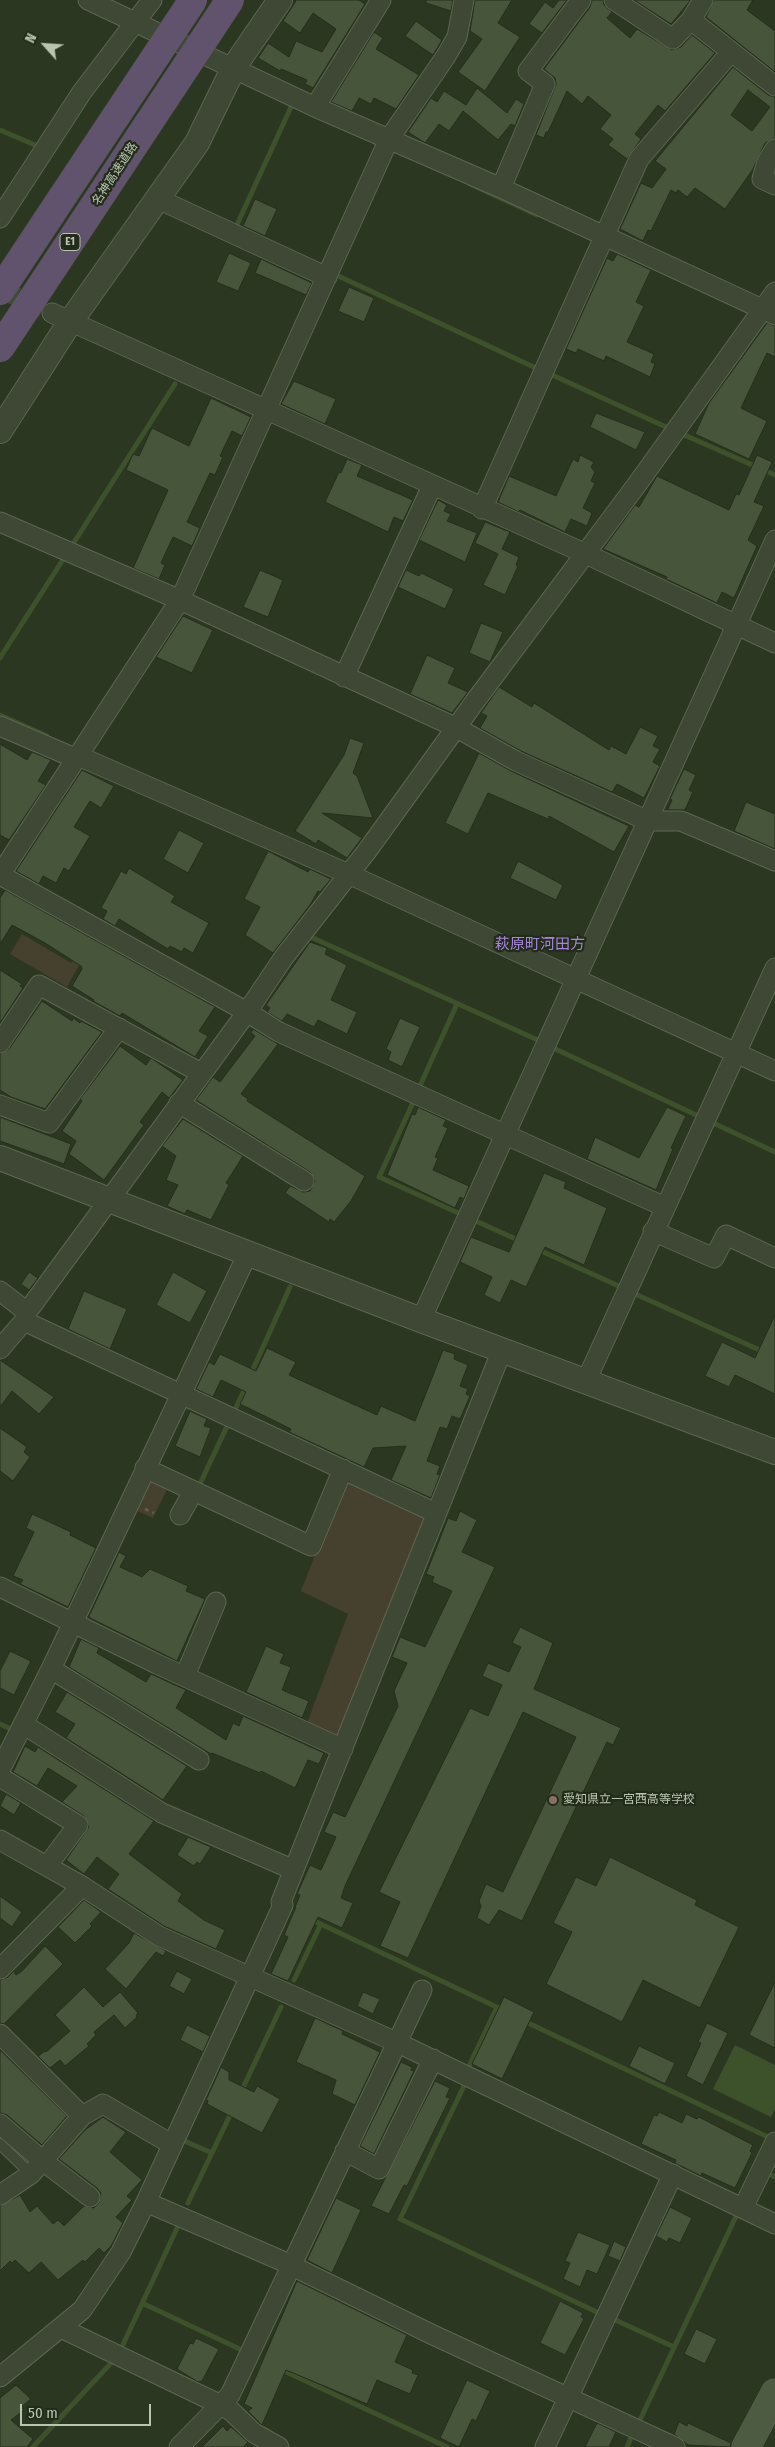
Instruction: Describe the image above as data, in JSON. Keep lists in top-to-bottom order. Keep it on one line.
{"streets":{"highway":["名神高速道路","E1"]},"districts":["萩原町河田方"],"places":["愛知県立一宮西高等学校"],"scale_bar":"50 m","north":"top left"}
